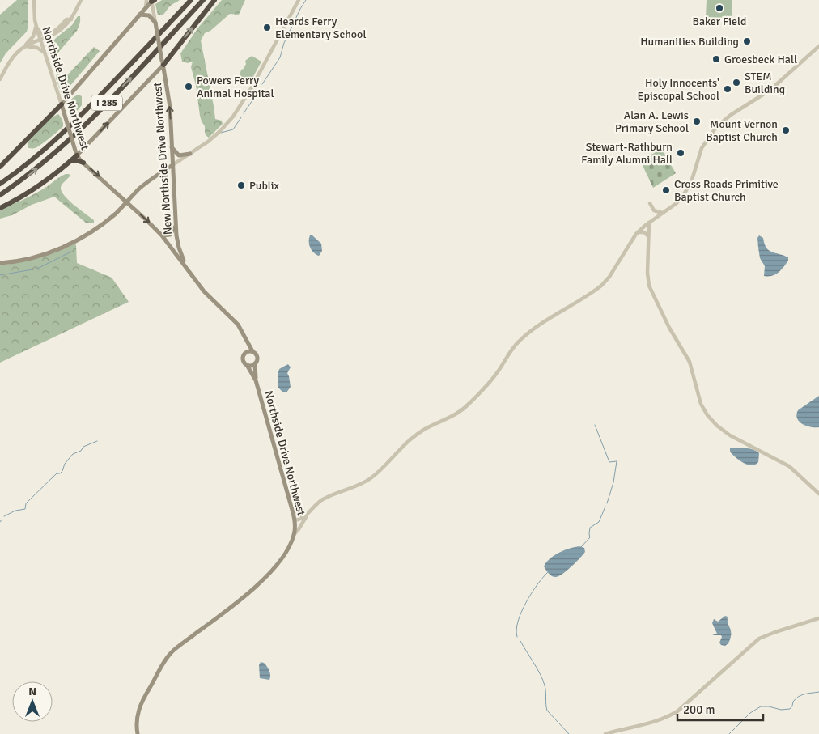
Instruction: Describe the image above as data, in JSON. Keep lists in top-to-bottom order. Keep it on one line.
{"streets":{"highway":["I 285"],"main road":["Northside Drive Northwest","New Northside Drive Northwest"]},"crossings":[["Northside Drive Northwest","New Northside Drive Northwest"]],"places":["Baker Field","Heards Ferry Elementary School","Humanities Building","Groesbeck Hall","STEM Building","Powers Ferry Animal Hospital","Holy Innocents' Episcopal School","Alan A. Lewis Primary School","Mount Vernon Baptist Church","Stewart-Rathburn Family Alumni Hall","Publix","Cross Roads Primitive Baptist Church"],"scale_bar":"200 m","north":"top"}
